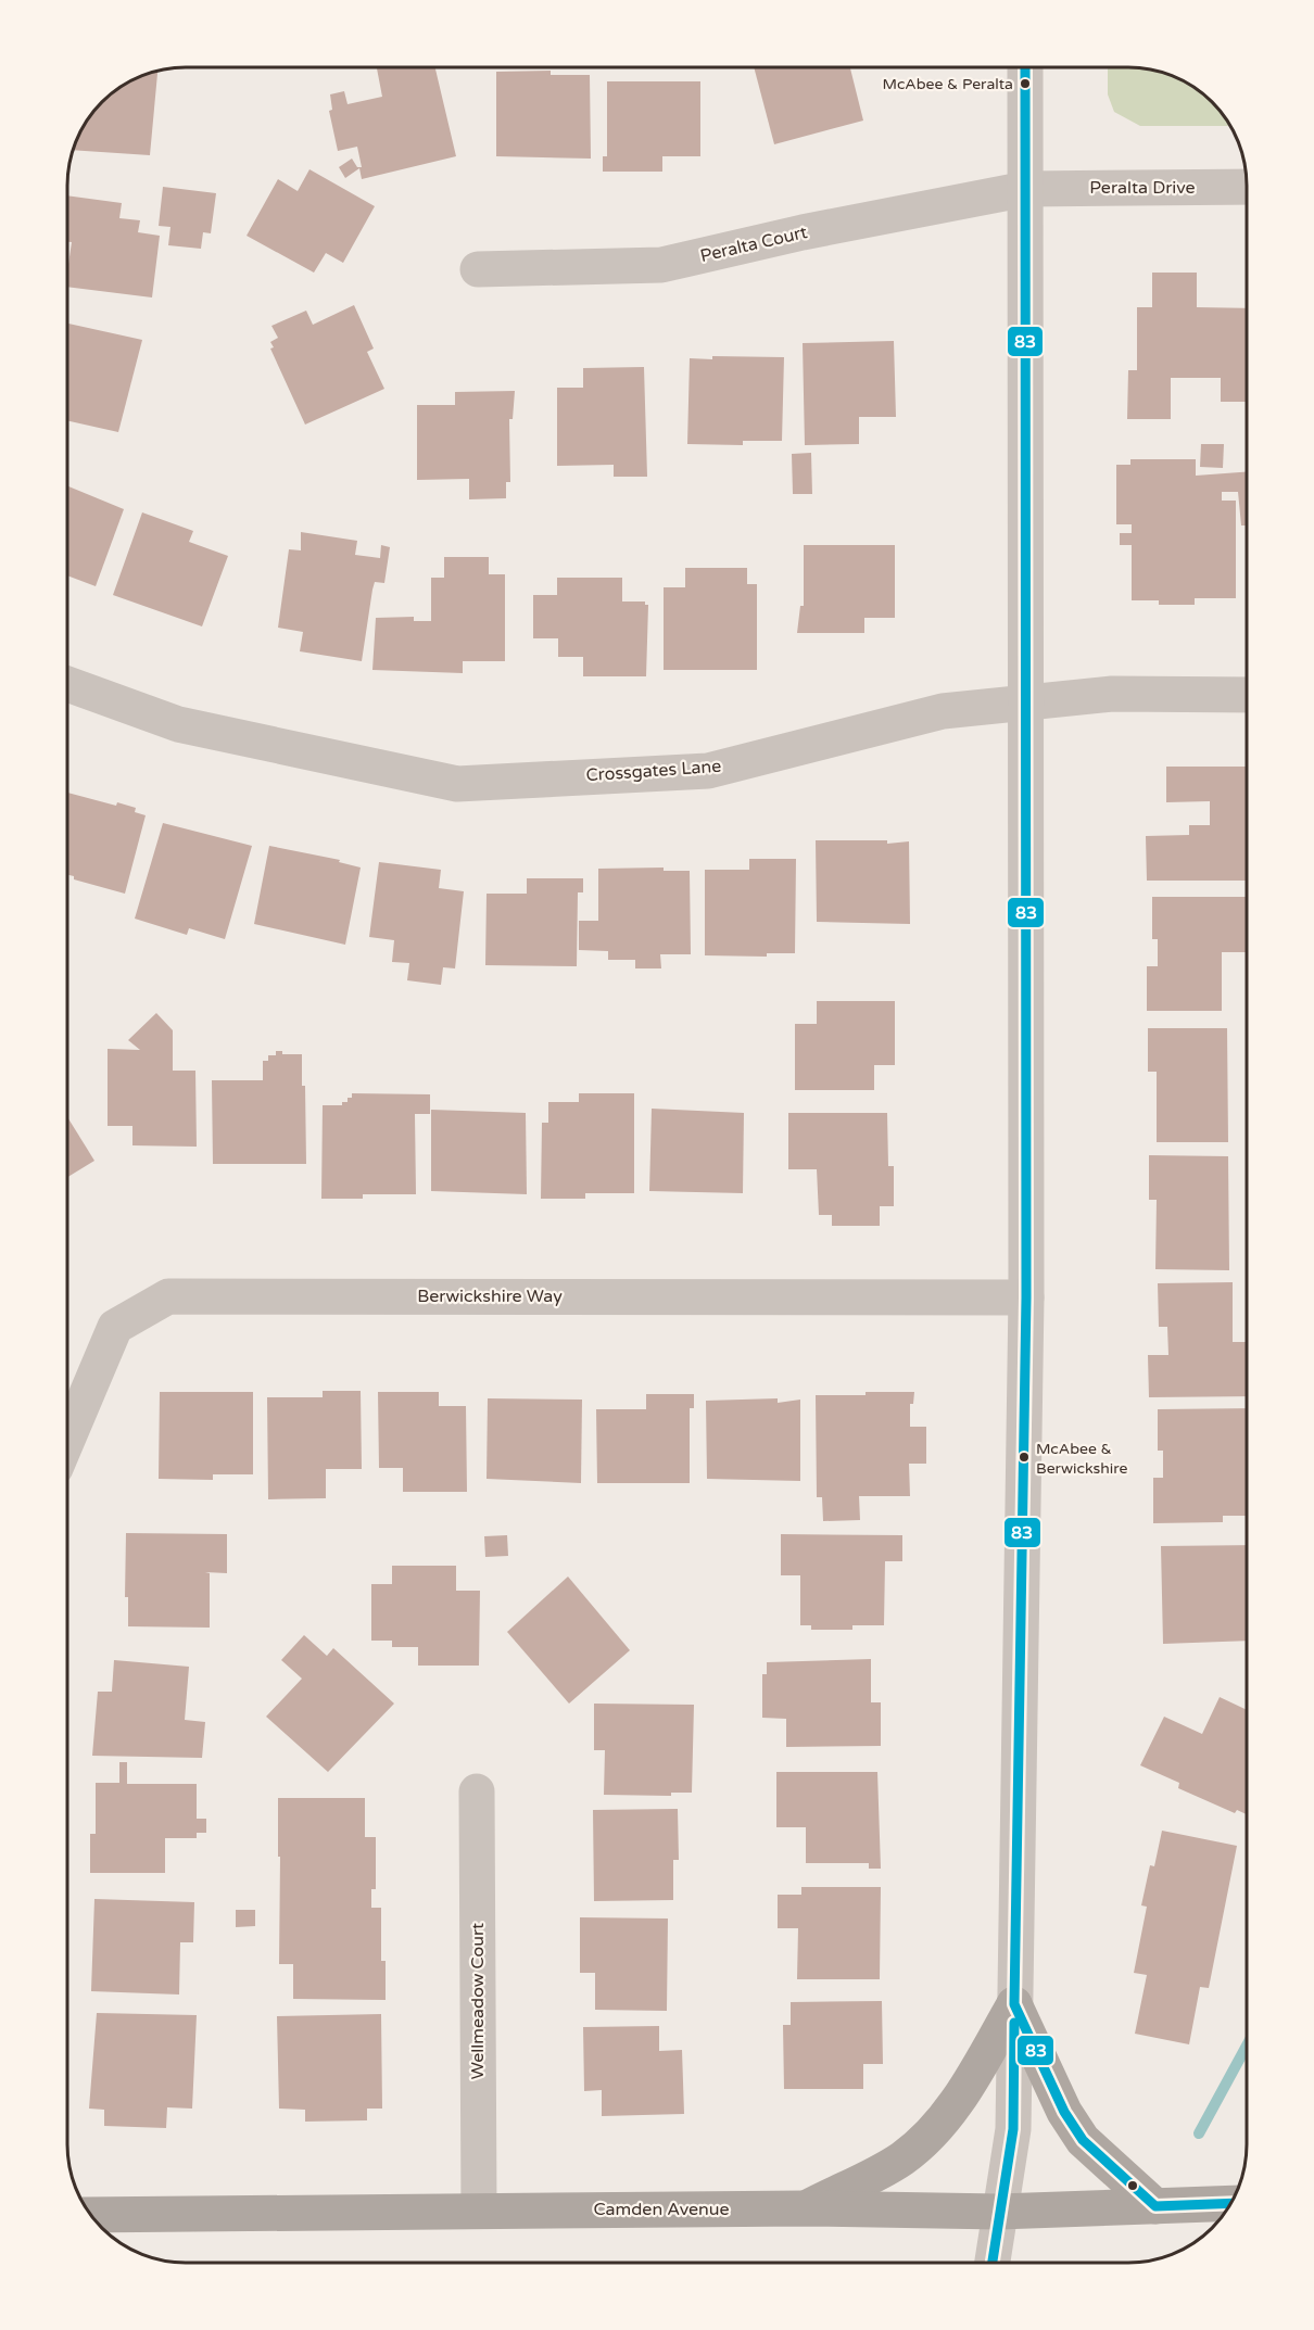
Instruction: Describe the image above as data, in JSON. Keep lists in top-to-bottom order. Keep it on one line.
{"streets":{"main road":["Camden Avenue"],"street":["Peralta Drive","Peralta Court","Crossgates Lane","Berwickshire Way","Wellmeadow Court"]},"crossings":[["Peralta Drive","Peralta Court"],["Wellmeadow Court","Camden Avenue"]],"places":["McAbee & Peralta","McAbee & Berwickshire"],"lines":["transit line 83"]}
